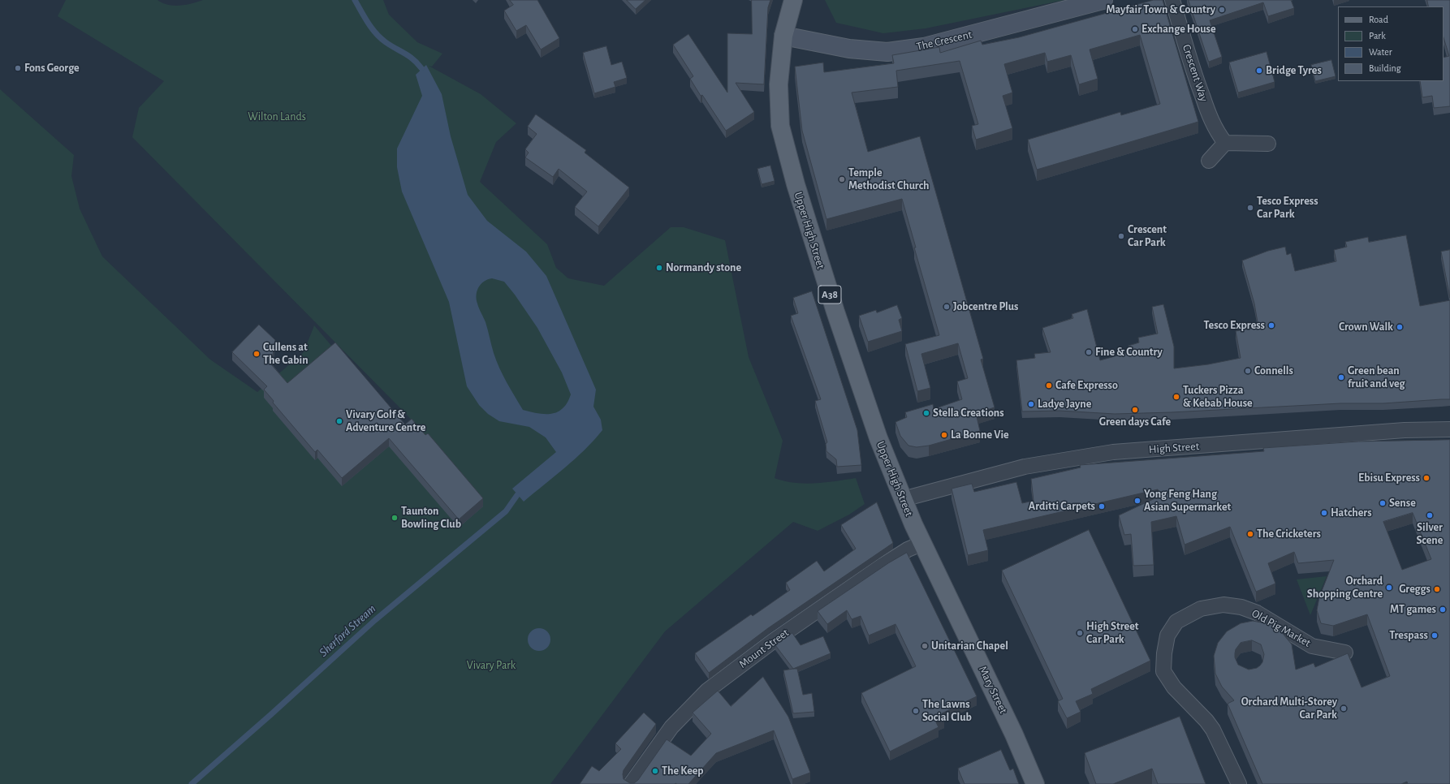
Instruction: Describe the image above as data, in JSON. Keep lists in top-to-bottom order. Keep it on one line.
{"streets":{"main road":["Upper High Street","A38","Mary Street"],"street":["The Crescent","Crescent Way","High Street","Old Pig Market","Mount Street"]},"crossings":[["The Crescent","Upper High Street"],["Upper High Street","High Street"],["Upper High Street","Mount Street"],["Upper High Street","Mary Street"],["Mount Street","Mary Street"]],"water":["Sherford Stream"],"parks":["Wilton Lands","Vivary Park"],"places":["Mayfair Town & Country","Exchange House","Fons George","Bridge Tyres","Temple Methodist Church","Tesco Express Car Park","Crescent Car Park","Normandy stone","Jobcentre Plus","Tesco Express","Crown Walk","Fine & Country","Cullens at The Cabin","Connells","Green bean fruit and veg","Cafe Expresso","Tuckers Pizza & Kebab House","Ladye Jayne","Green days Cafe","Stella Creations","Vivary Golf & Adventure Centre","La Bonne Vie","Ebisu Express","Yong Feng Hang Asian Supermarket","Sense","Arditti Carpets","Hatchers","Silver Scene","Taunton Bowling Club","The Cricketers","Orchard Shopping Centre","Greggs","MT games","High Street Car Park","Trespass","Unitarian Chapel","Orchard Multi-Storey Car Park","The Lawns Social Club","The Keep"],"legend":["Road","Park","Water","Building"]}
